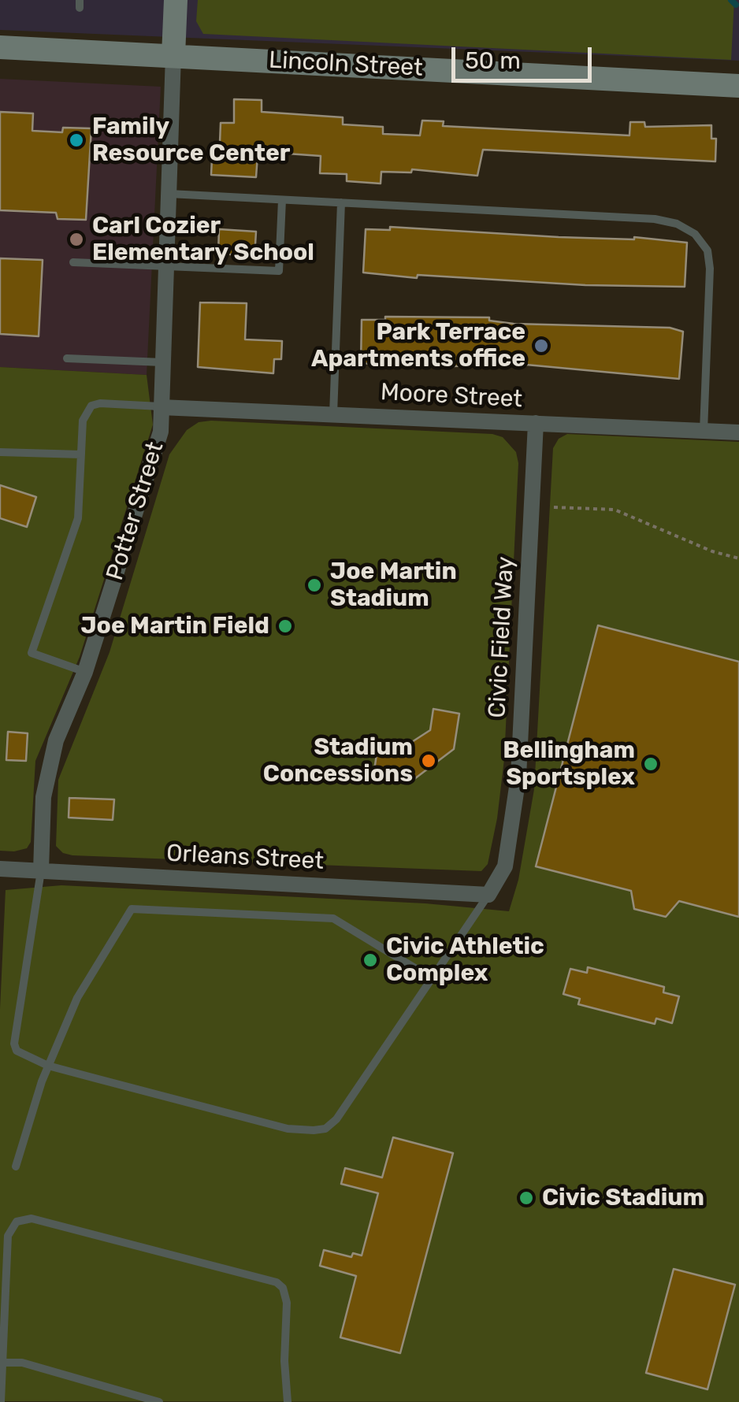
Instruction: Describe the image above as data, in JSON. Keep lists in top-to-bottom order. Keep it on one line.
{"streets":{"street":["Lincoln Street","Moore Street","Potter Street","Civic Field Way","Orleans Street"]},"crossings":[["Lincoln Street","Potter Street"],["Moore Street","Potter Street"],["Moore Street","Civic Field Way"],["Potter Street","Orleans Street"],["Civic Field Way","Orleans Street"]],"places":["Family Resource Center","Carl Cozier Elementary School","Park Terrace Apartments office","Joe Martin Stadium","Joe Martin Field","Stadium Concessions","Bellingham Sportsplex","Civic Athletic Complex","Civic Stadium"],"scale_bar":"50 m"}
